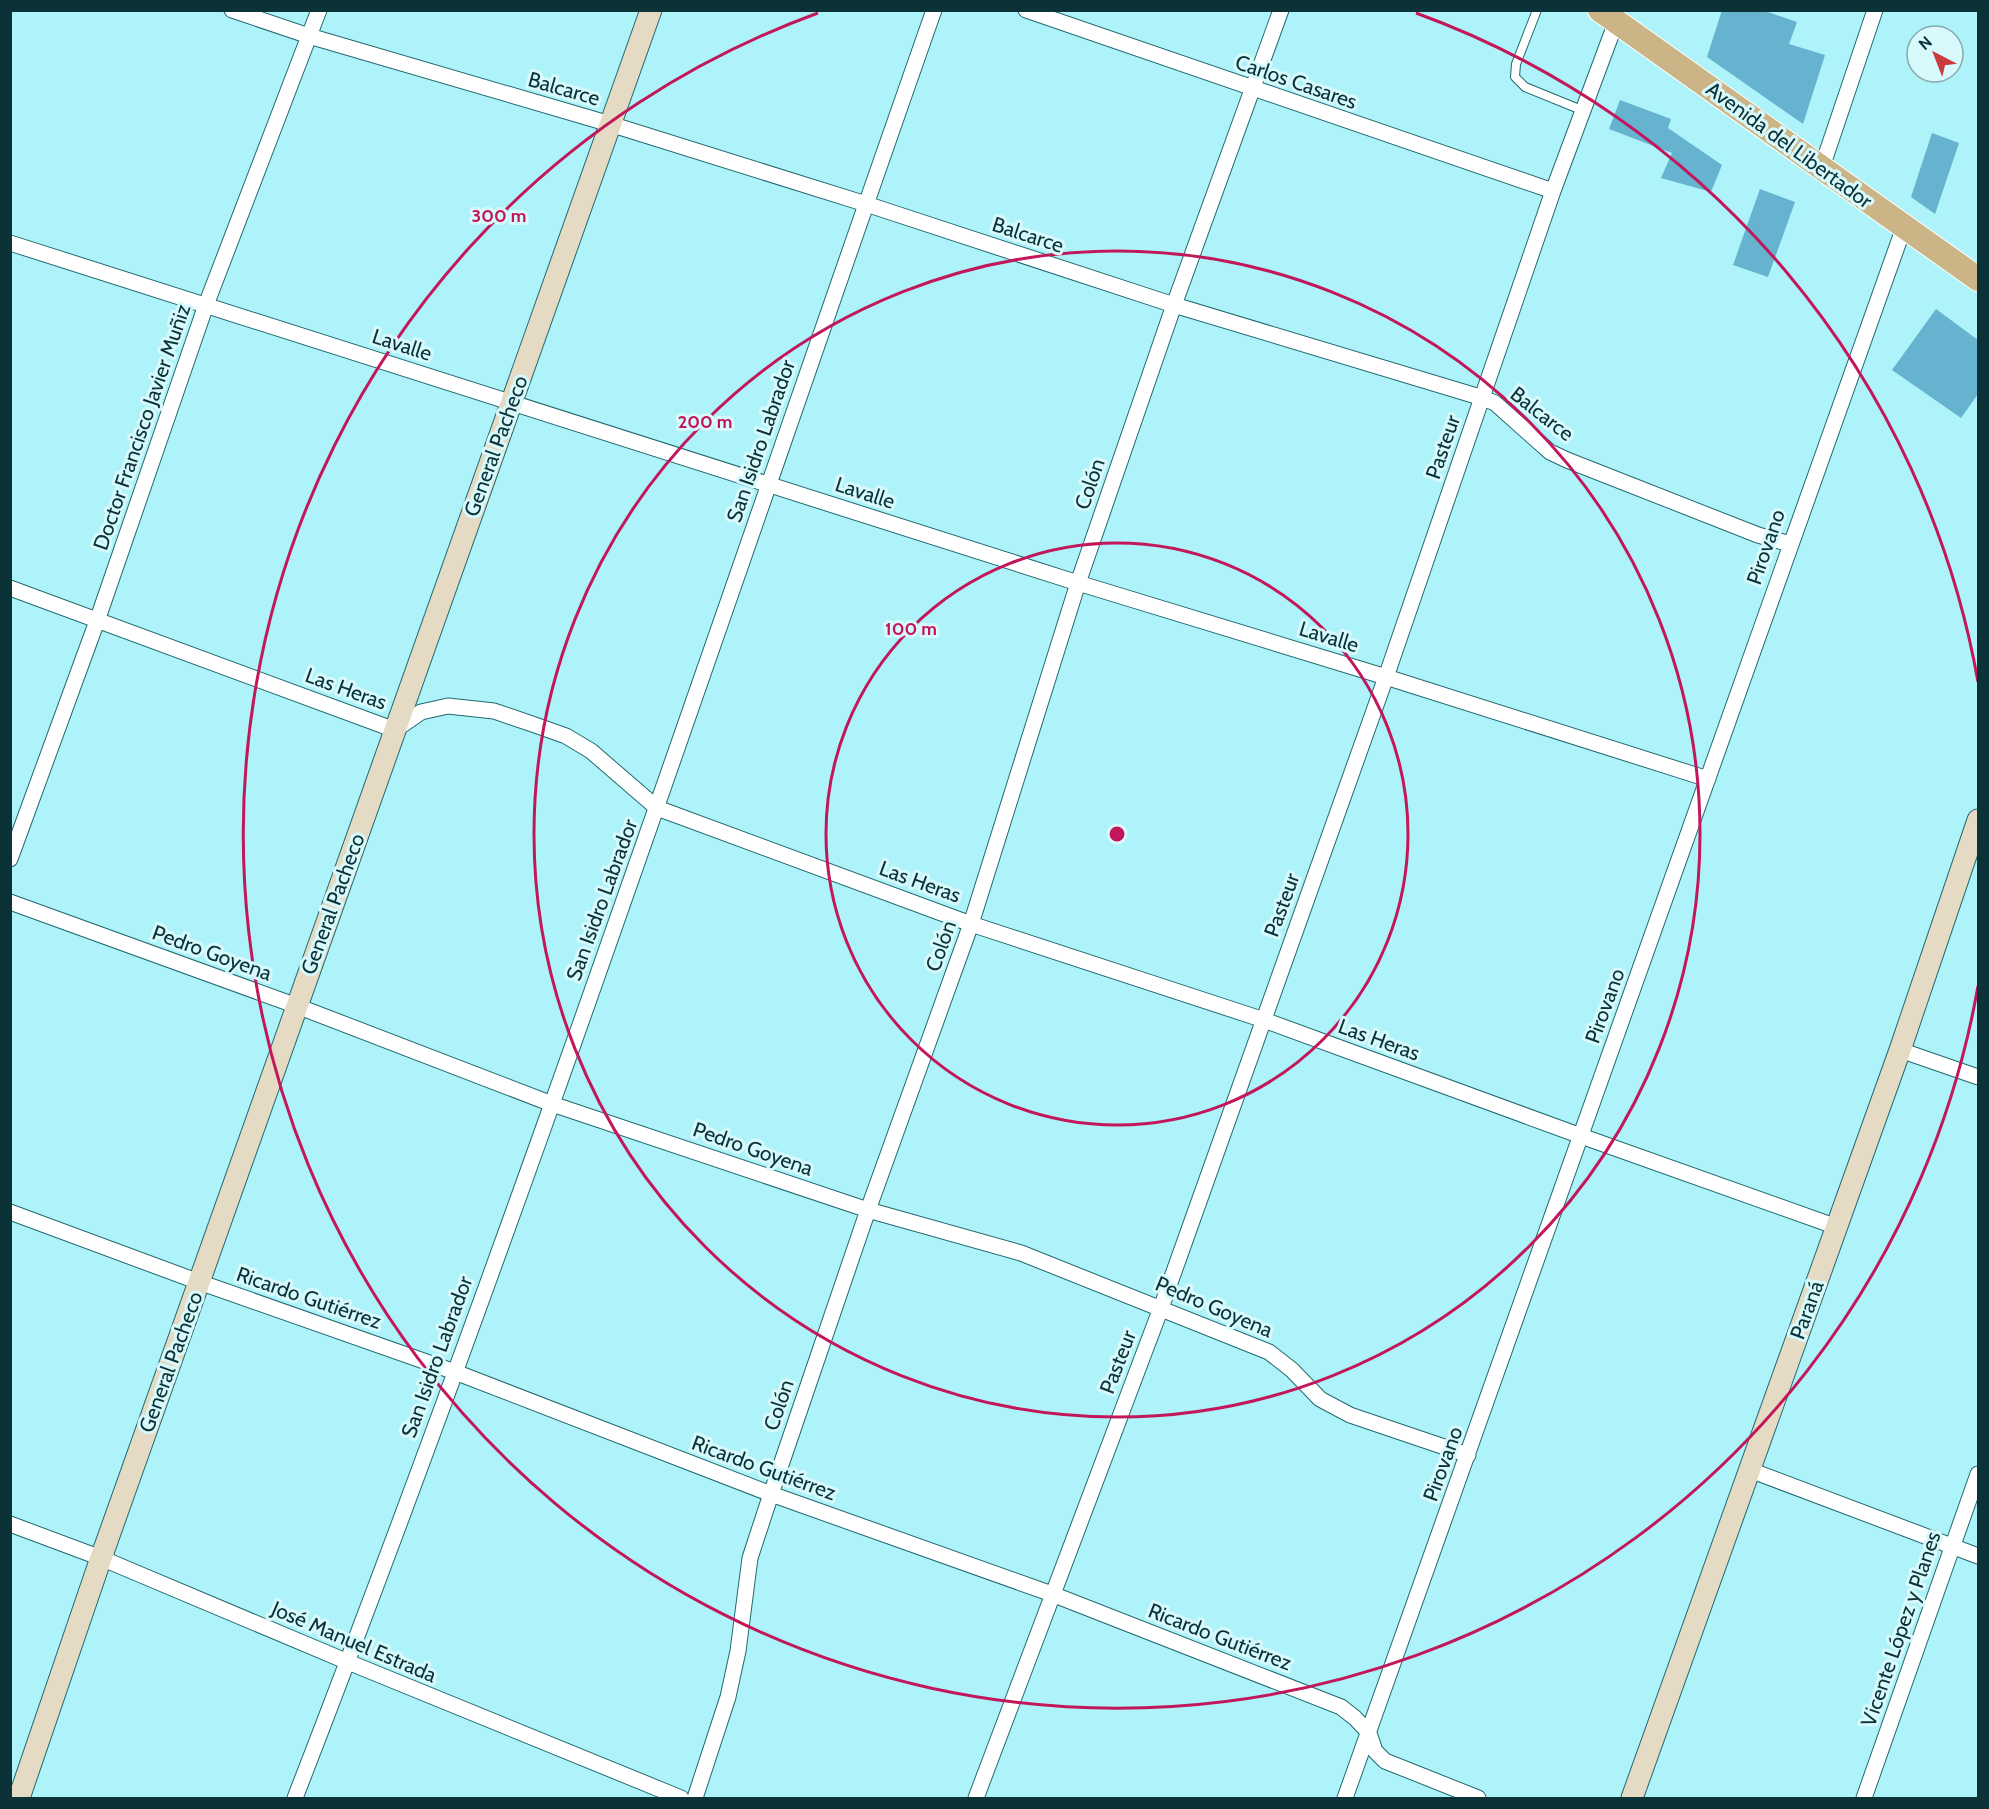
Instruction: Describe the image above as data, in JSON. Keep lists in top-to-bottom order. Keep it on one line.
{"streets":{"main road":["Avenida del Libertador"],"street":["Carlos Casares","Balcarce","Lavalle","Doctor Francisco Javier Muñiz","San Isidro Labrador","General Pacheco","Pasteur","Colón","Pirovano","Las Heras","Pedro Goyena","Ricardo Gutiérrez","Paraná","Vicente López y Planes","José Manuel Estrada"]},"crossings":[["Carlos Casares","Pasteur"],["Carlos Casares","Colón"],["Balcarce","Doctor Francisco Javier Muñiz"],["Balcarce","San Isidro Labrador"],["Balcarce","General Pacheco"],["Balcarce","Pasteur"],["Balcarce","Colón"],["Balcarce","Pirovano"],["Avenida del Libertador","Pasteur"],["Avenida del Libertador","Pirovano"],["Lavalle","Doctor Francisco Javier Muñiz"],["Lavalle","San Isidro Labrador"],["Lavalle","General Pacheco"],["Lavalle","Pasteur"],["Lavalle","Colón"],["Lavalle","Pirovano"],["Doctor Francisco Javier Muñiz","Las Heras"],["San Isidro Labrador","Las Heras"],["San Isidro Labrador","Pedro Goyena"],["San Isidro Labrador","Ricardo Gutiérrez"],["San Isidro Labrador","José Manuel Estrada"],["General Pacheco","Las Heras"],["General Pacheco","Pedro Goyena"],["General Pacheco","Ricardo Gutiérrez"],["General Pacheco","José Manuel Estrada"],["Pasteur","Las Heras"],["Pasteur","Pedro Goyena"],["Pasteur","Ricardo Gutiérrez"],["Colón","Las Heras"],["Colón","Pedro Goyena"],["Colón","Ricardo Gutiérrez"],["Pirovano","Las Heras"],["Pirovano","Pedro Goyena"],["Pirovano","Ricardo Gutiérrez"],["Las Heras","Paraná"]],"north":"top left","rings":["300 m","200 m","100 m"]}
